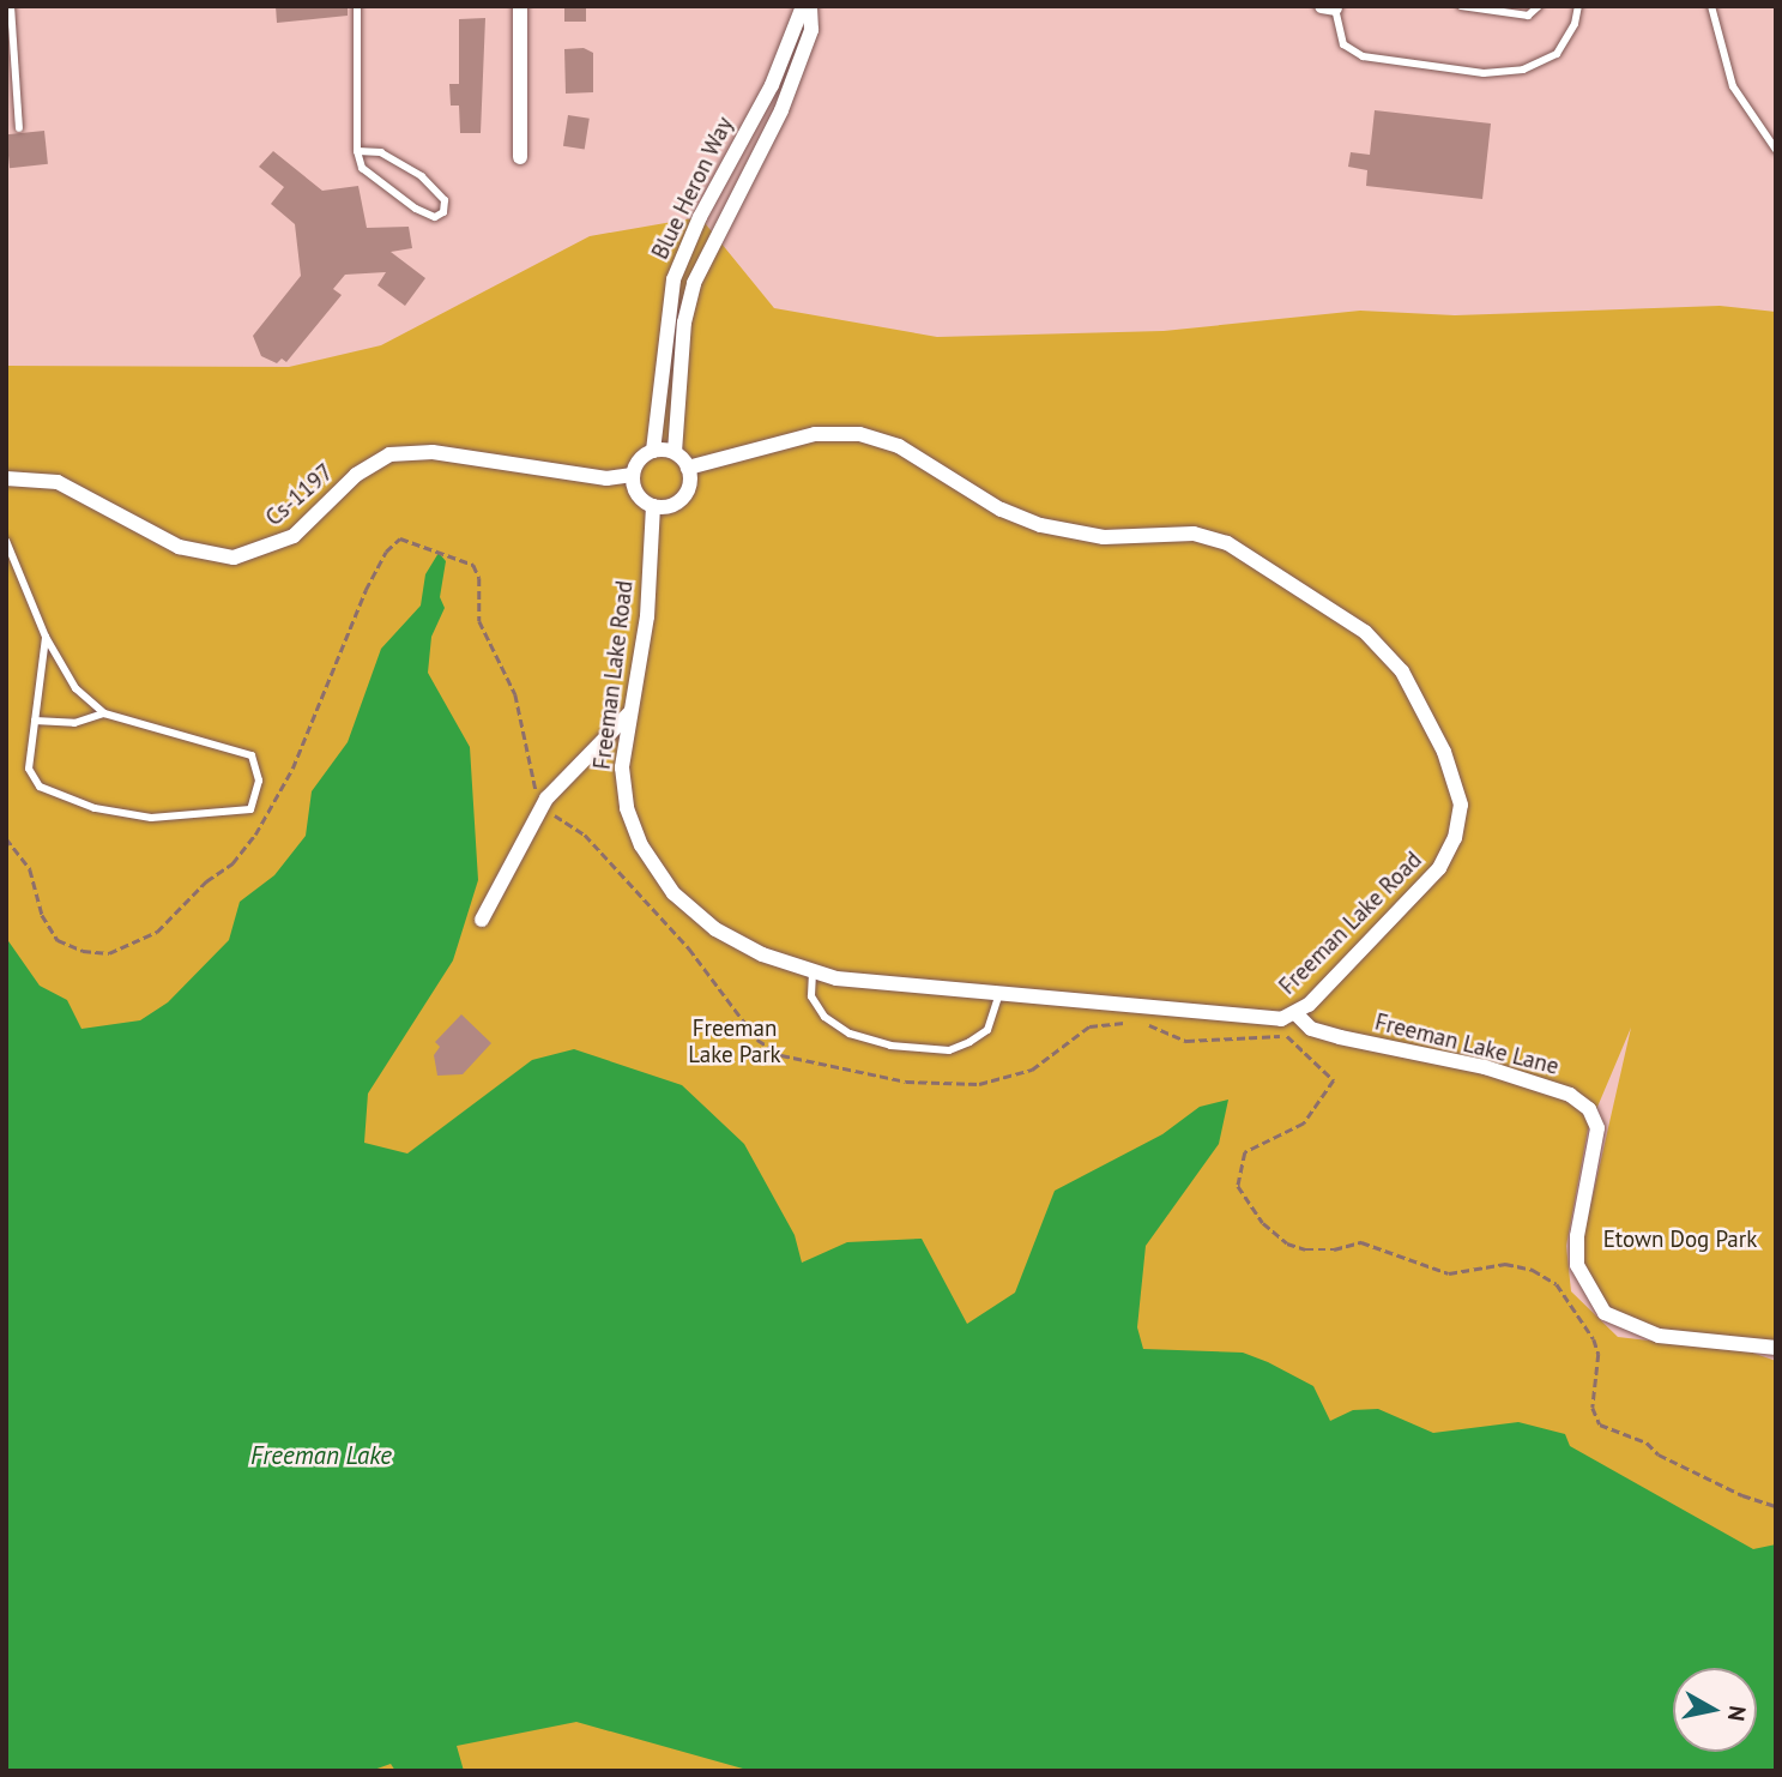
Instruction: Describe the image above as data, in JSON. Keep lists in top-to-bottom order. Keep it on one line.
{"streets":{"street":["Blue Heron Way","Cs-1197","Freeman Lake Road","Freeman Lake Lane"]},"crossings":[["Blue Heron Way","Cs-1197"],["Blue Heron Way","Freeman Lake Road"],["Cs-1197","Freeman Lake Road"],["Freeman Lake Road","Freeman Lake Lane"]],"water":["Freeman Lake"],"parks":["Freeman Lake Park","Etown Dog Park"],"north":"right"}
